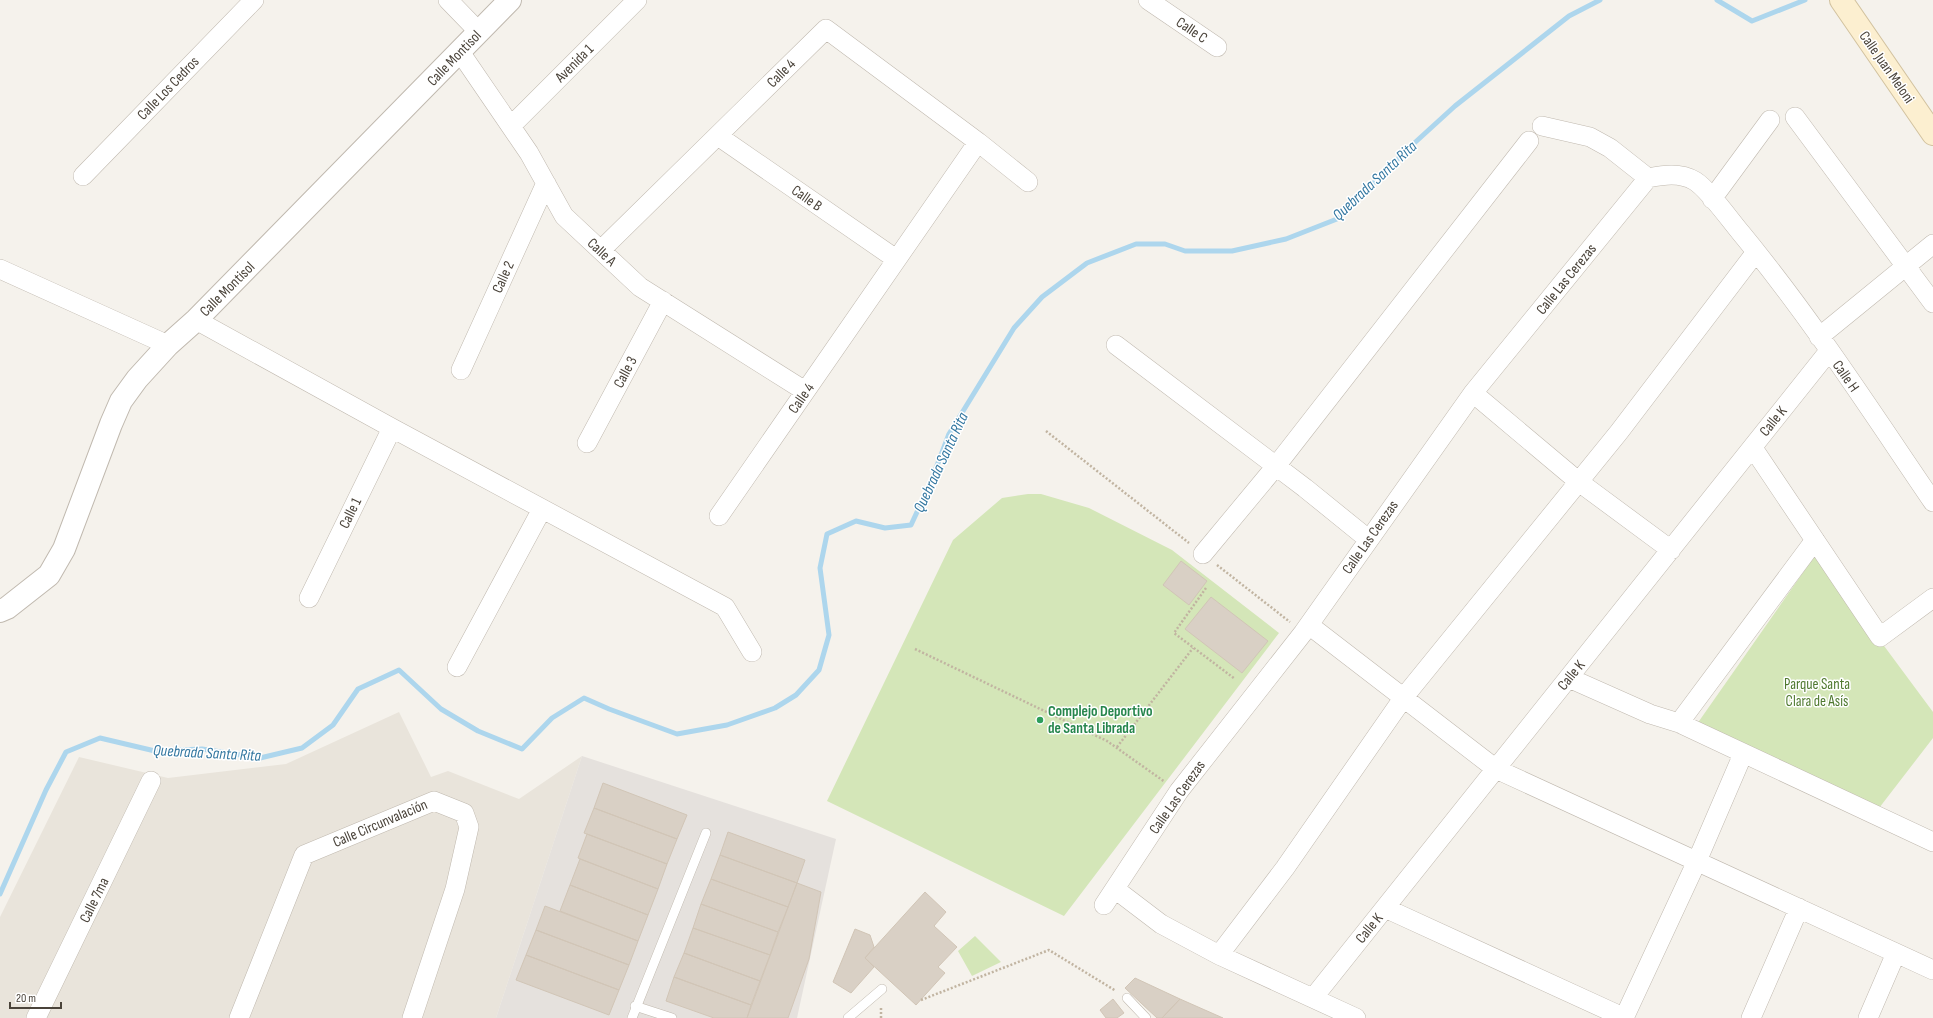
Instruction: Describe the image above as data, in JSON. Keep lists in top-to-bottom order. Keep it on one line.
{"streets":{"main road":["Calle Juan Meloni"],"street":["Calle C","Calle Montisol","Avenida 1","Calle 4","Calle Los Cedros","Calle B","Calle A","Calle 2","Calle Las Cerezas","Calle 3","Calle H","Calle K","Calle 1","Calle Circunvalación","Calle 7ma"]},"crossings":[["Calle Montisol","Calle A"],["Avenida 1","Calle A"],["Calle 4","Calle B"],["Calle 4","Calle A"],["Calle A","Calle 2"],["Calle A","Calle 3"],["Calle Las Cerezas","Calle H"],["Calle H","Calle K"]],"water":["Quebrada Santa Rita"],"parks":["Parque Santa Clara de Asís"],"places":["Complejo Deportivo de Santa Librada"],"scale_bar":"20 m"}
